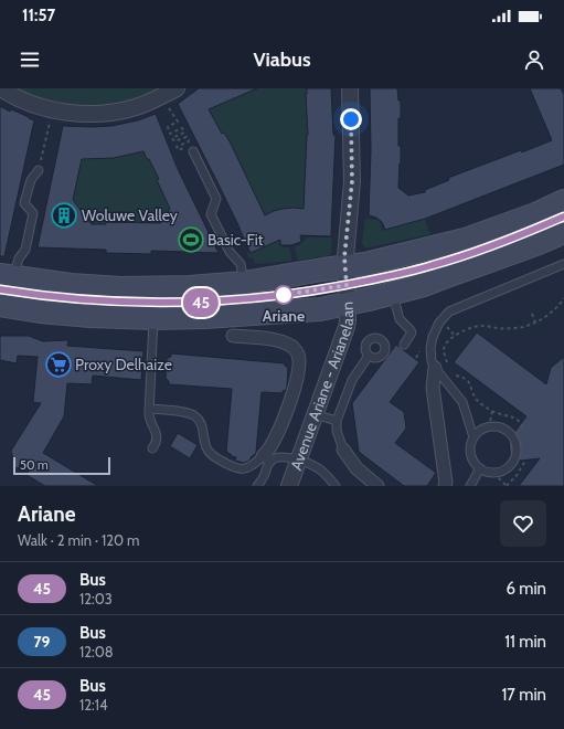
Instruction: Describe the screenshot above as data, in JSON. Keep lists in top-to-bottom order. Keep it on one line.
{"streets":{"street":["Avenue Ariane - Arianelaan"]},"places":{"building":["Woluwe Valley"],"sports":["Basic-Fit"],"other":["Ariane"],"supermarket":["Proxy Delhaize"]},"lines":["bus line 45"],"scale_bar":"50 m","page":{"status":"11:57","header":"Viabus","on_map":"45","scale":"50 m","heading":["Ariane","Walk · 2 min · 120 m"],"list":[{"mark":"45","name":"Bus","note":"12:03","value":"6 min"},{"mark":"79","name":"Bus","note":"12:08","value":"11 min"},{"mark":"45","name":"Bus","note":"12:14","value":"17 min"}]}}
